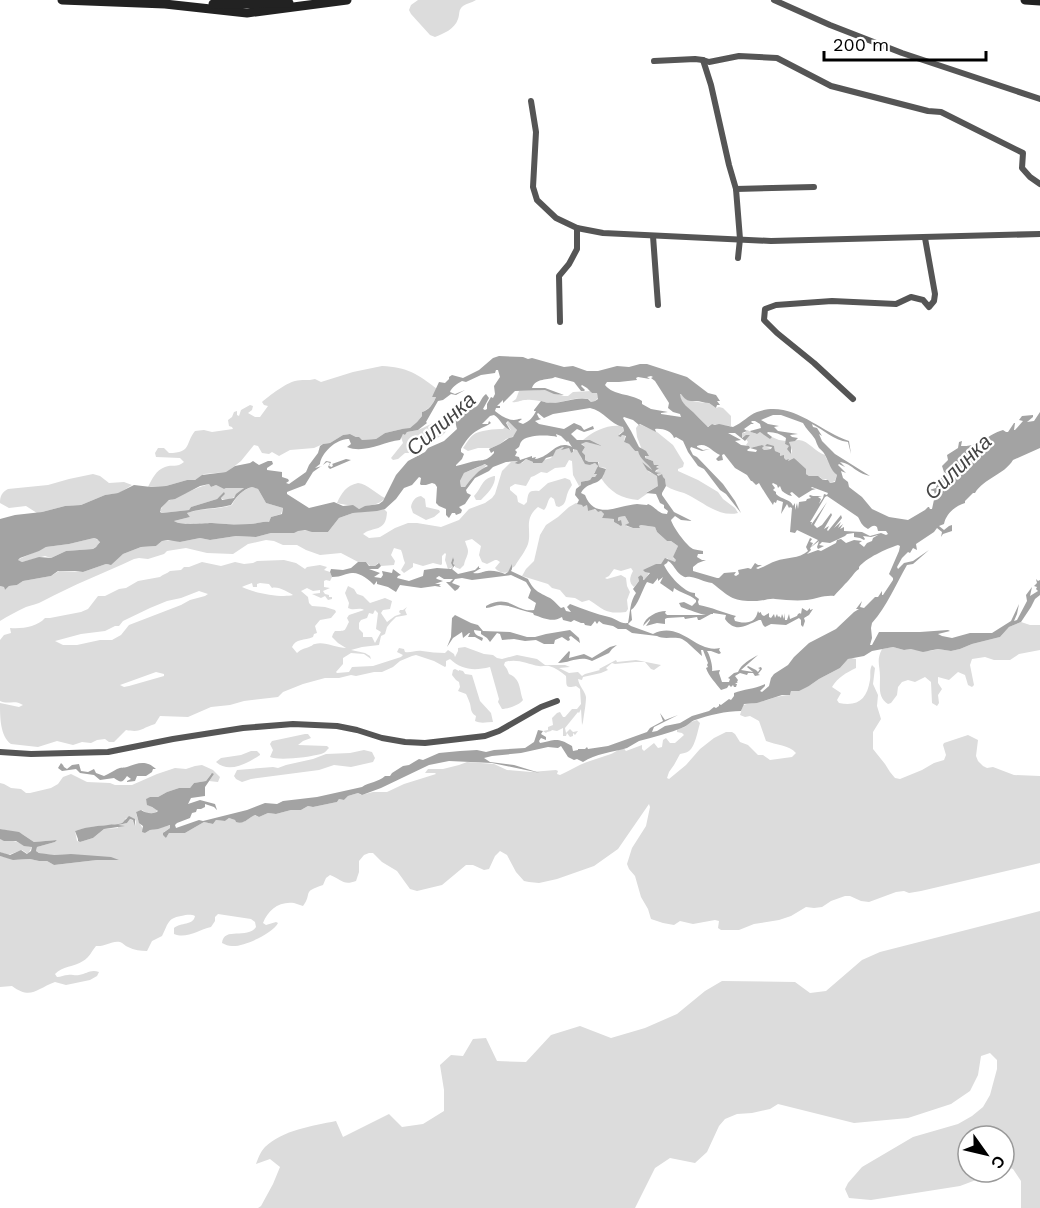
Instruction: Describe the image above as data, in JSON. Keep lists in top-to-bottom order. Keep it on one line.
{"water":["Силинка"],"scale_bar":"200 m","north":"bottom right"}
